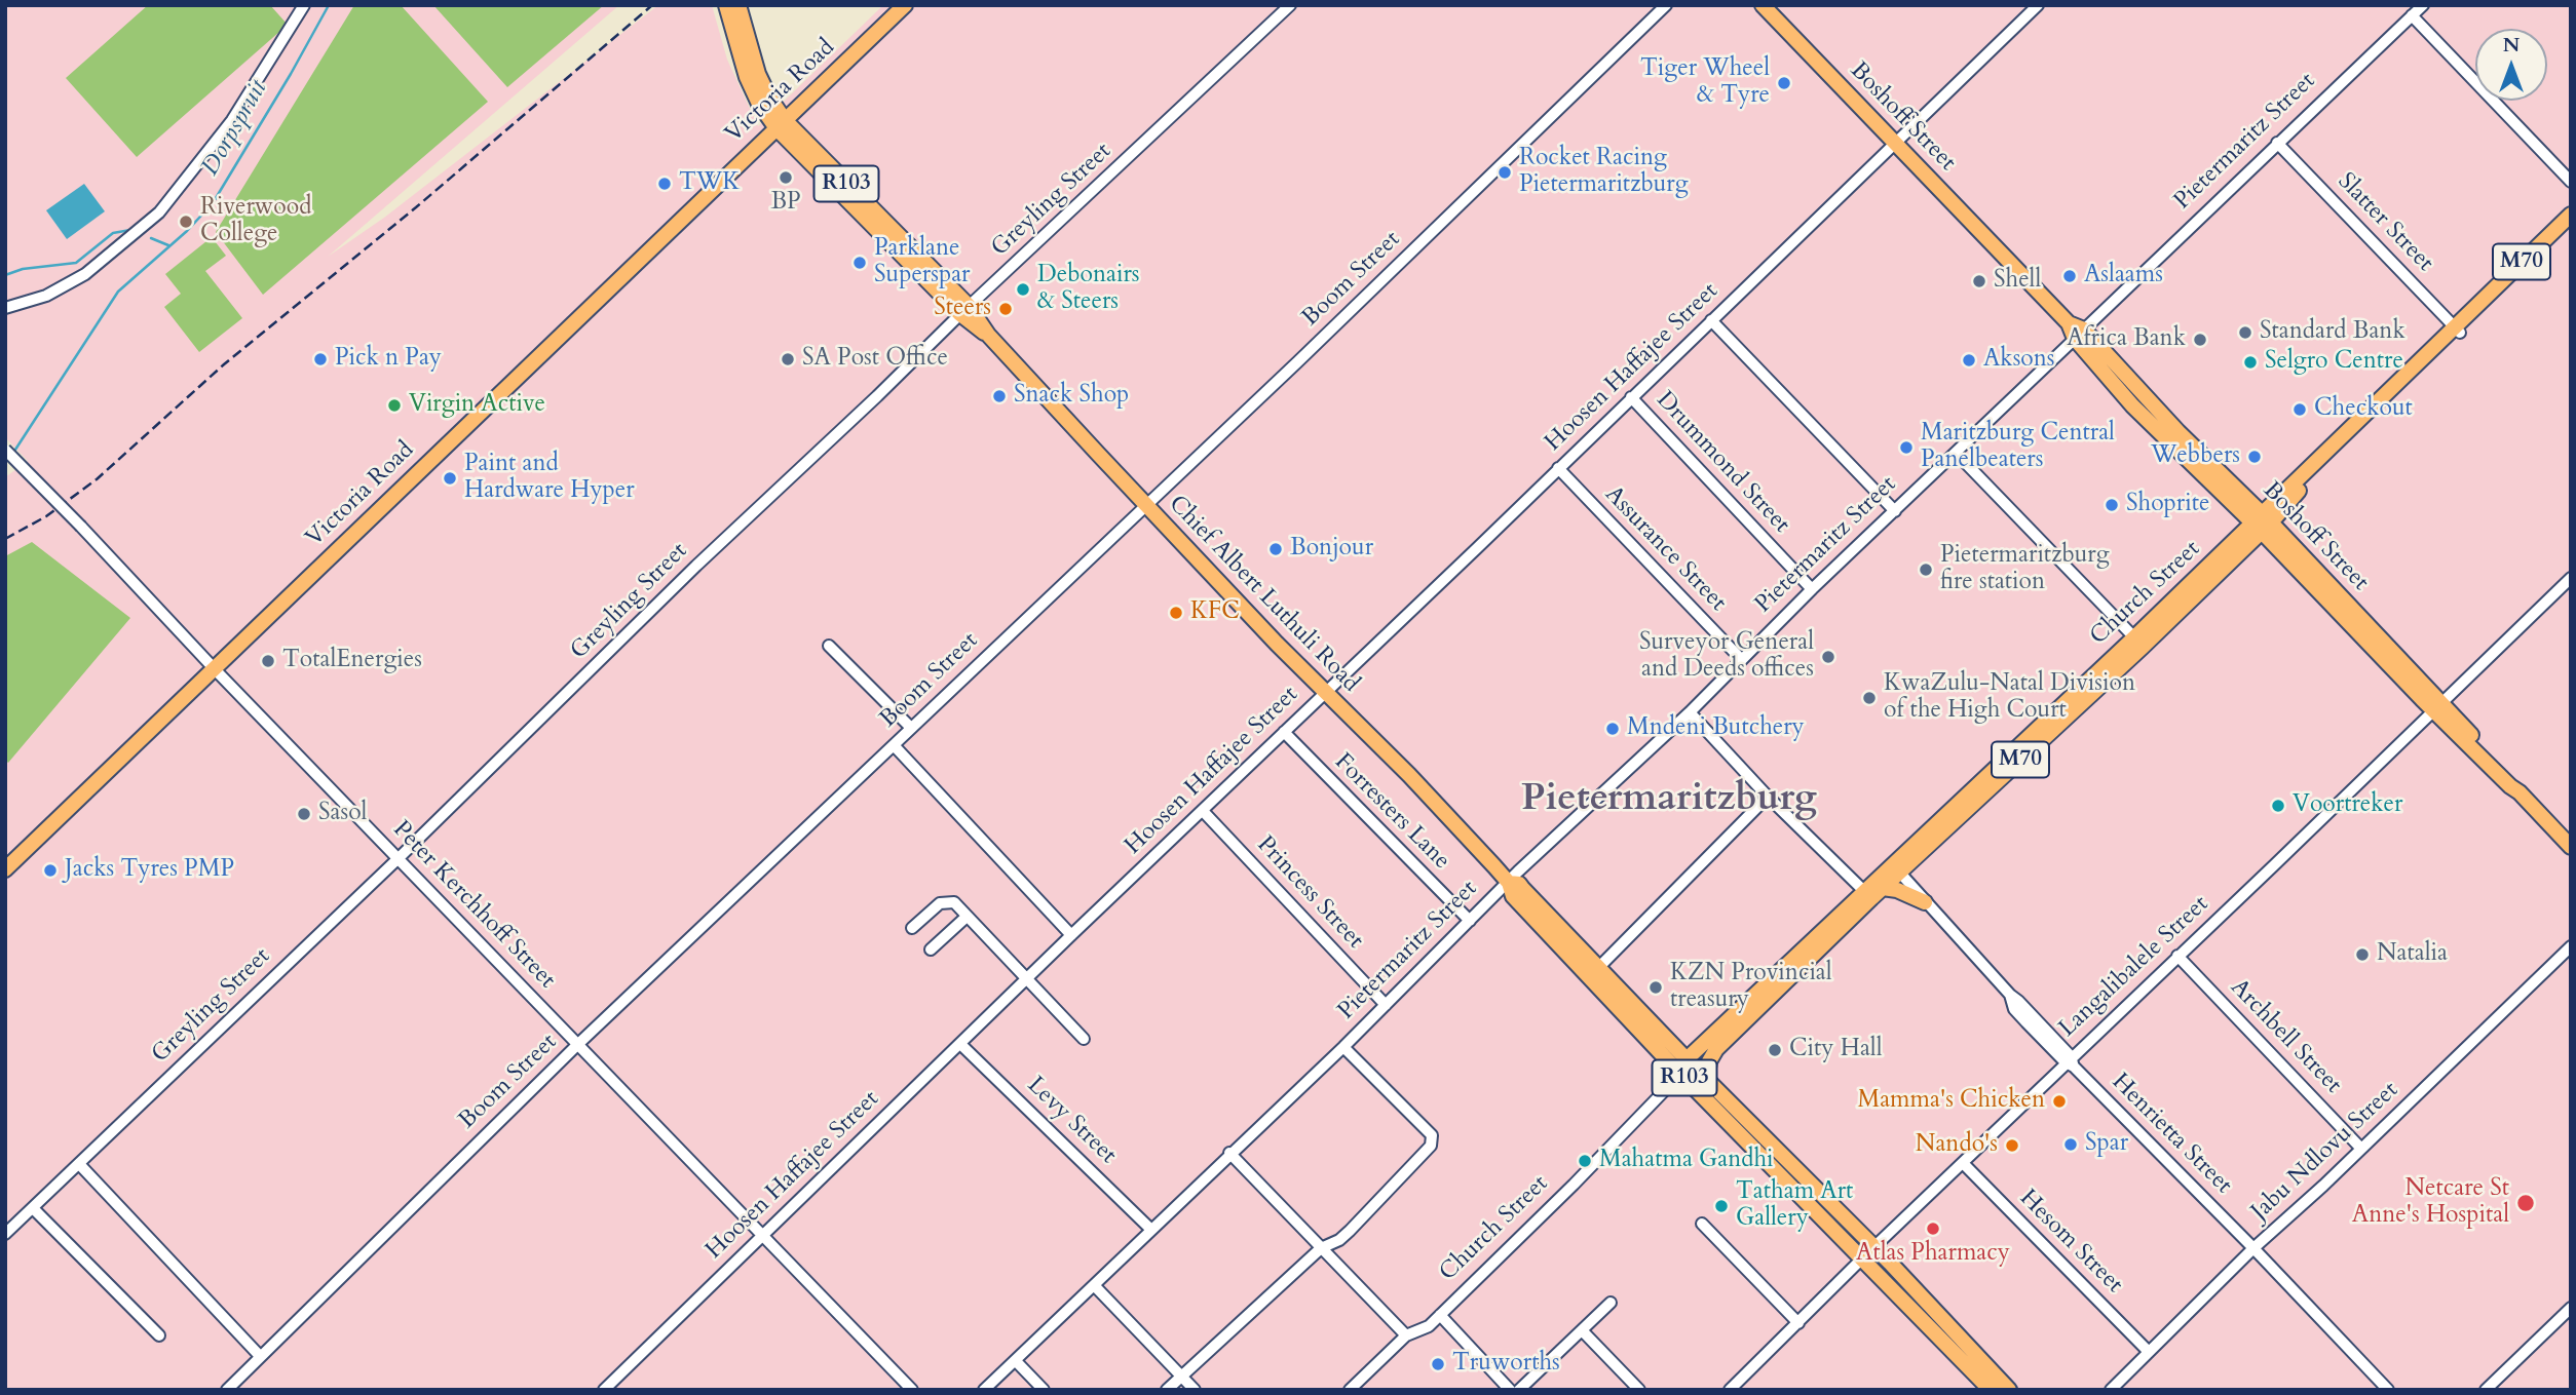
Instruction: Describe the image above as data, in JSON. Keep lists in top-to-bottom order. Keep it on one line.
{"streets":{"main road":["Victoria Road","Boshoff Street","R103","M70","Church Street","Chief Albert Luthuli Road"],"street":["Pietermaritz Street","Greyling Street","Slatter Street","Boom Street","Hoosen Haffajee Street","Drummond Street","Assurance Street","Forresters Lane","Princess Street","Peter Kerchhoff Street","Langalibalele Street","Archbell Street","Levy Street","Henrietta Street","Jabu Ndlovu Street","Hesom Street"]},"crossings":[["Victoria Road","R103"],["Victoria Road","Chief Albert Luthuli Road"],["Victoria Road","Peter Kerchhoff Street"],["Boshoff Street","Pietermaritz Street"],["Boshoff Street","Hoosen Haffajee Street"],["Boshoff Street","Church Street"],["Boshoff Street","Langalibalele Street"],["Pietermaritz Street","Slatter Street"],["Pietermaritz Street","Drummond Street"],["Pietermaritz Street","Assurance Street"],["Pietermaritz Street","Chief Albert Luthuli Road"],["Pietermaritz Street","Forresters Lane"],["Pietermaritz Street","Princess Street"],["Pietermaritz Street","Levy Street"],["R103","Chief Albert Luthuli Road"],["Greyling Street","Chief Albert Luthuli Road"],["Greyling Street","Peter Kerchhoff Street"],["Slatter Street","Church Street"],["Boom Street","Chief Albert Luthuli Road"],["Boom Street","Peter Kerchhoff Street"],["Hoosen Haffajee Street","Drummond Street"],["Hoosen Haffajee Street","Assurance Street"],["Hoosen Haffajee Street","Chief Albert Luthuli Road"],["Hoosen Haffajee Street","Forresters Lane"],["Hoosen Haffajee Street","Princess Street"],["Hoosen Haffajee Street","Peter Kerchhoff Street"],["Hoosen Haffajee Street","Levy Street"],["Church Street","Chief Albert Luthuli Road"],["Church Street","Henrietta Street"],["Chief Albert Luthuli Road","Langalibalele Street"],["Langalibalele Street","Archbell Street"],["Langalibalele Street","Henrietta Street"],["Langalibalele Street","Hesom Street"],["Archbell Street","Jabu Ndlovu Street"],["Henrietta Street","Jabu Ndlovu Street"],["Jabu Ndlovu Street","Hesom Street"]],"districts":["Pietermaritzburg"],"water":["Dorpspruit"],"places":["Tiger Wheel & Tyre","Rocket Racing Pietermaritzburg","BP","TWK","Riverwood College","Parklane Superspar","Aslaams","Shell","Debonairs & Steers","Steers","Standard Bank","Africa Bank","Pick n Pay","SA Post Office","Aksons","Selgro Centre","Snack Shop","Virgin Active","Checkout","Maritzburg Central Panelbeaters","Webbers","Paint and Hardware Hyper","Shoprite","Bonjour","Pietermaritzburg fire station","KFC","Surveyor General and Deeds offices","TotalEnergies","KwaZulu-Natal Division of the High Court","Mndeni Butchery","Voortreker","Sasol","Jacks Tyres PMP","Natalia","KZN Provincial treasury","City Hall","Mamma's Chicken","Spar","Nando's","Mahatma Gandhi","Netcare St Anne's Hospital","Tatham Art Gallery","Atlas Pharmacy","Truworths"],"north":"top"}
